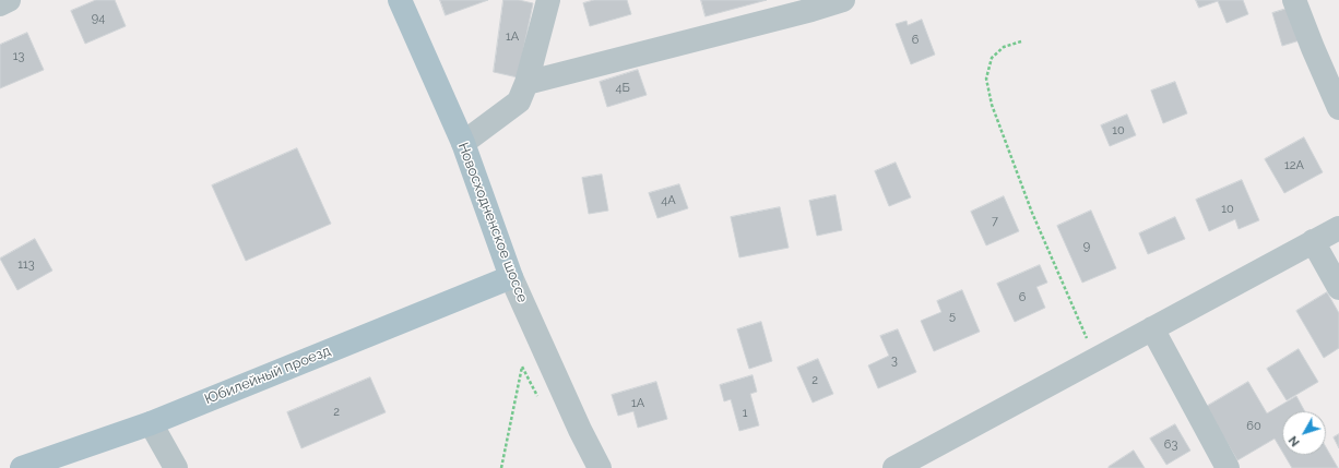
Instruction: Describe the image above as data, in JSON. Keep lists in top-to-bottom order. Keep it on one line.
{"streets":{"main road":["Новосходненское шоссе","Юбилейный проезд"]},"crossings":[["Новосходненское шоссе","Юбилейный проезд"]],"house_numbers":["94","1А","6","13","4Б","10","12А","4А","10","7","9","113","6","5","3","2","1А","2","1","60","63"],"north":"bottom left"}
